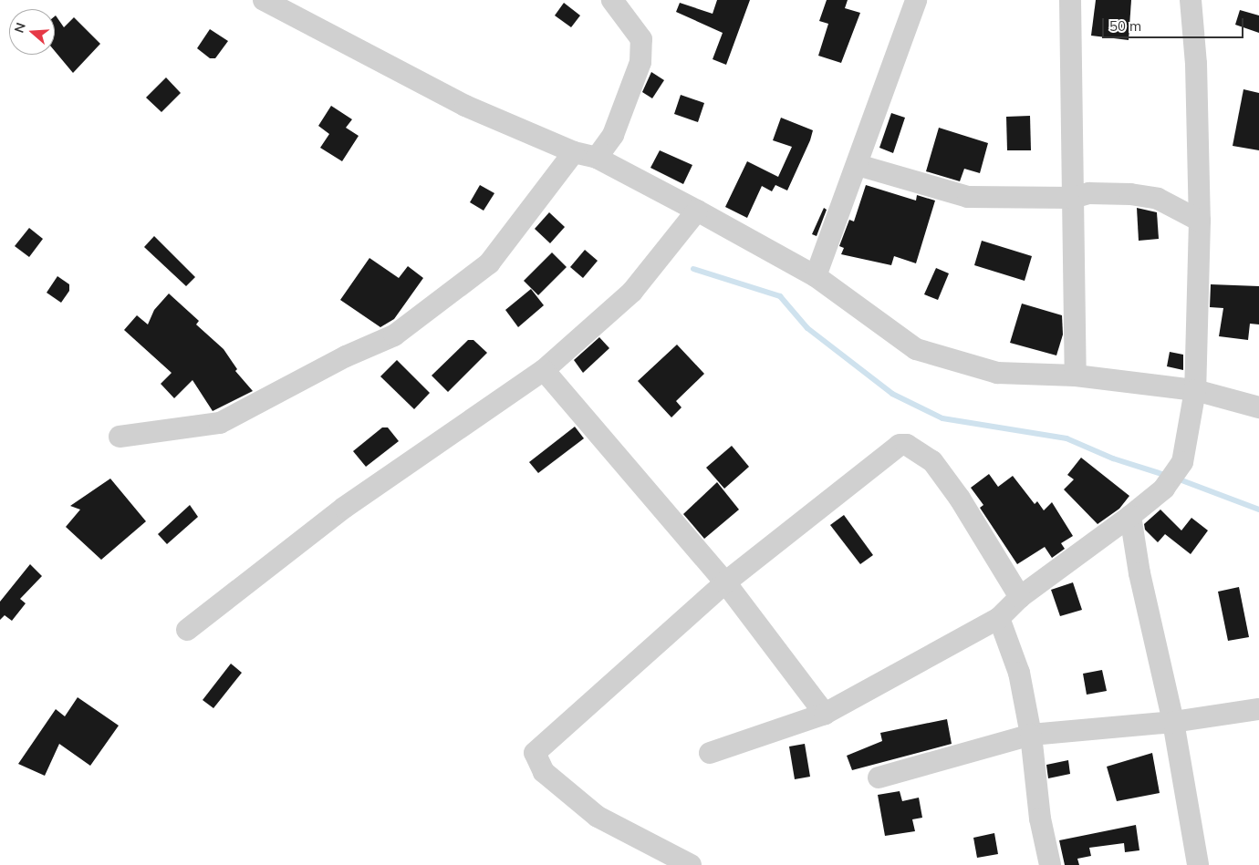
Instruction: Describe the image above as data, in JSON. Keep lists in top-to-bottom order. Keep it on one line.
{"scale_bar":"50 m","north":"left"}
